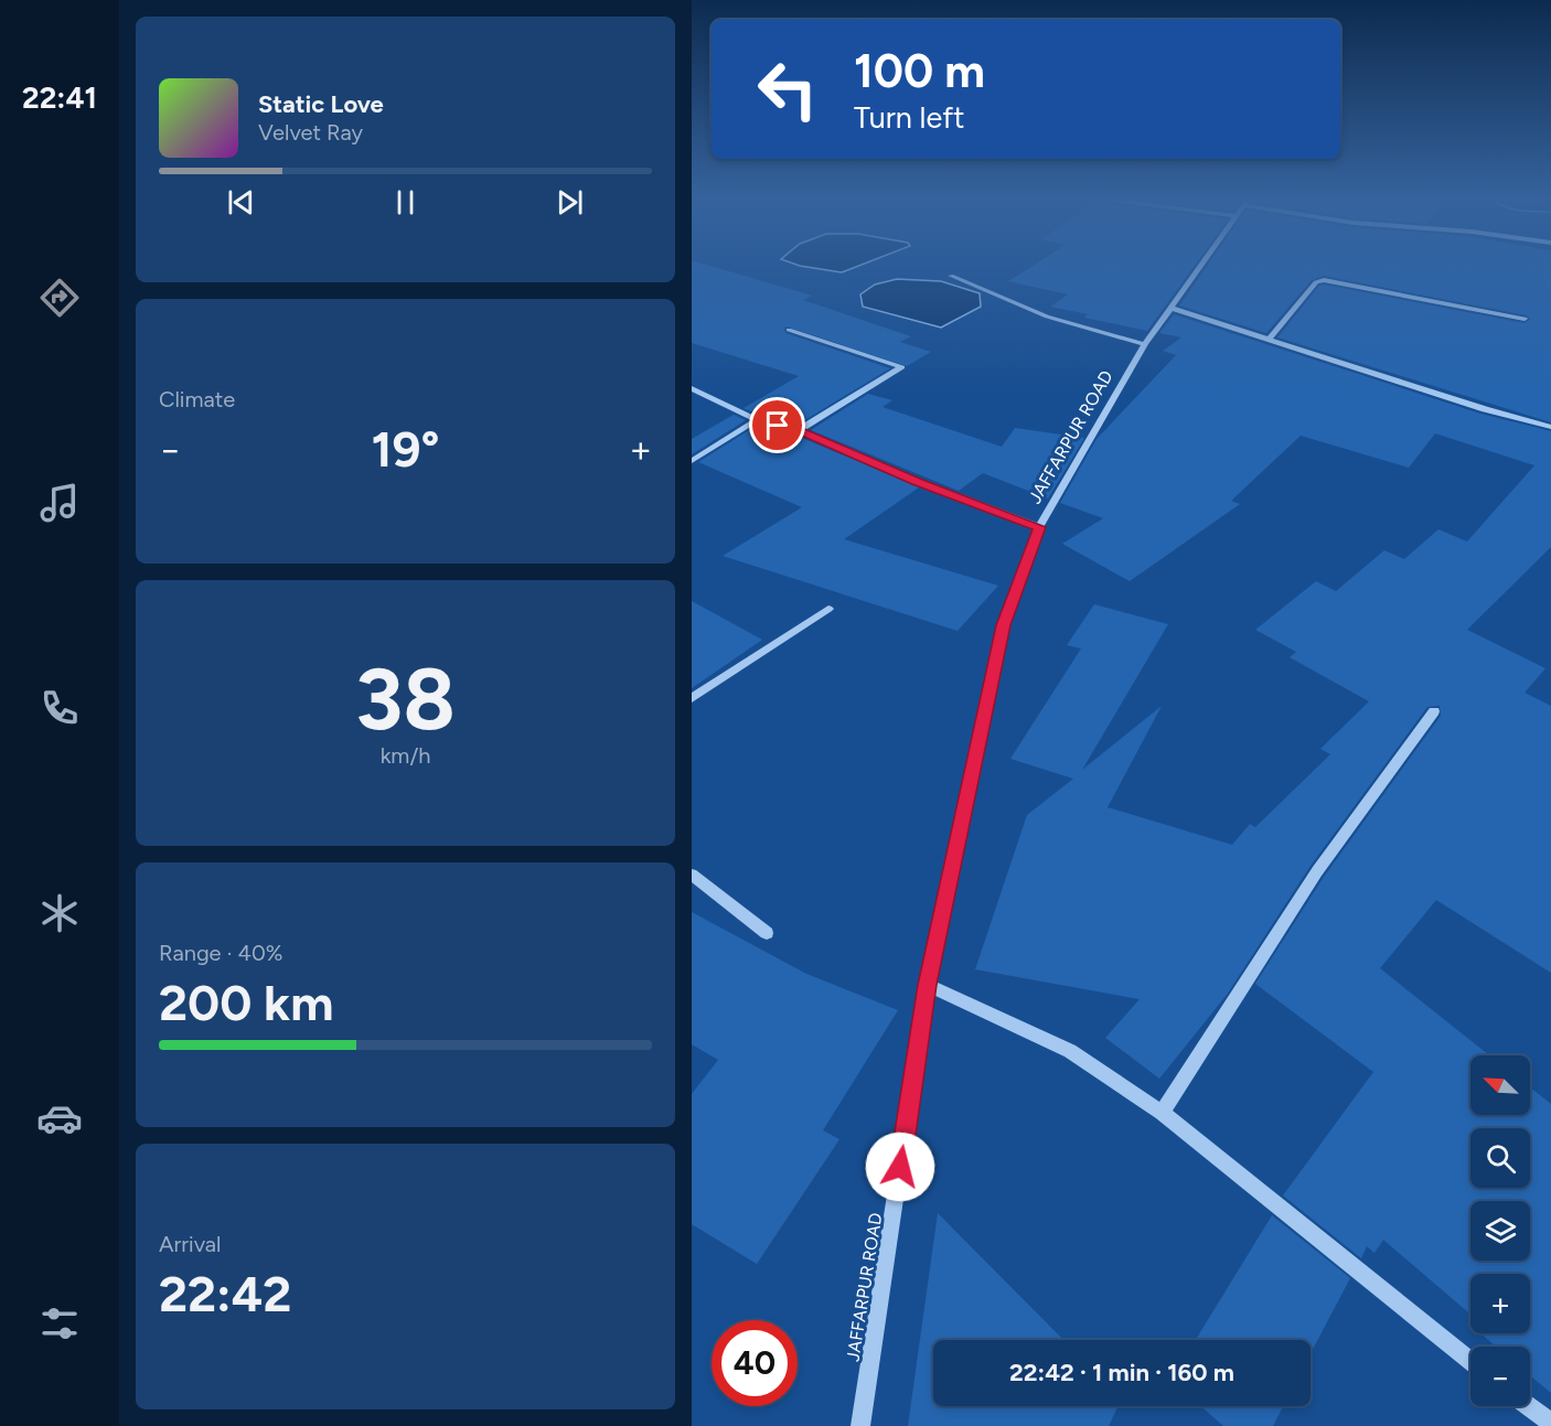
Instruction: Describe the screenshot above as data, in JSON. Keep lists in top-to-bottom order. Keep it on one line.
{"streets":{"street":["JAFFARPUR ROAD"]},"north":"top left","page":{"tabs":"22:41","turn":["100 m","Turn left"],"song":["Static Love","Velvet Ray"],"tile":["Climate",["38","km/h"],["Range · 40%","200 km"],["Arrival","22:42"]],"heat":["−","19°","+"],"map_buttons":["+","−"],"limit":"40","trip":"22:42 · 1 min · 160 m"}}
